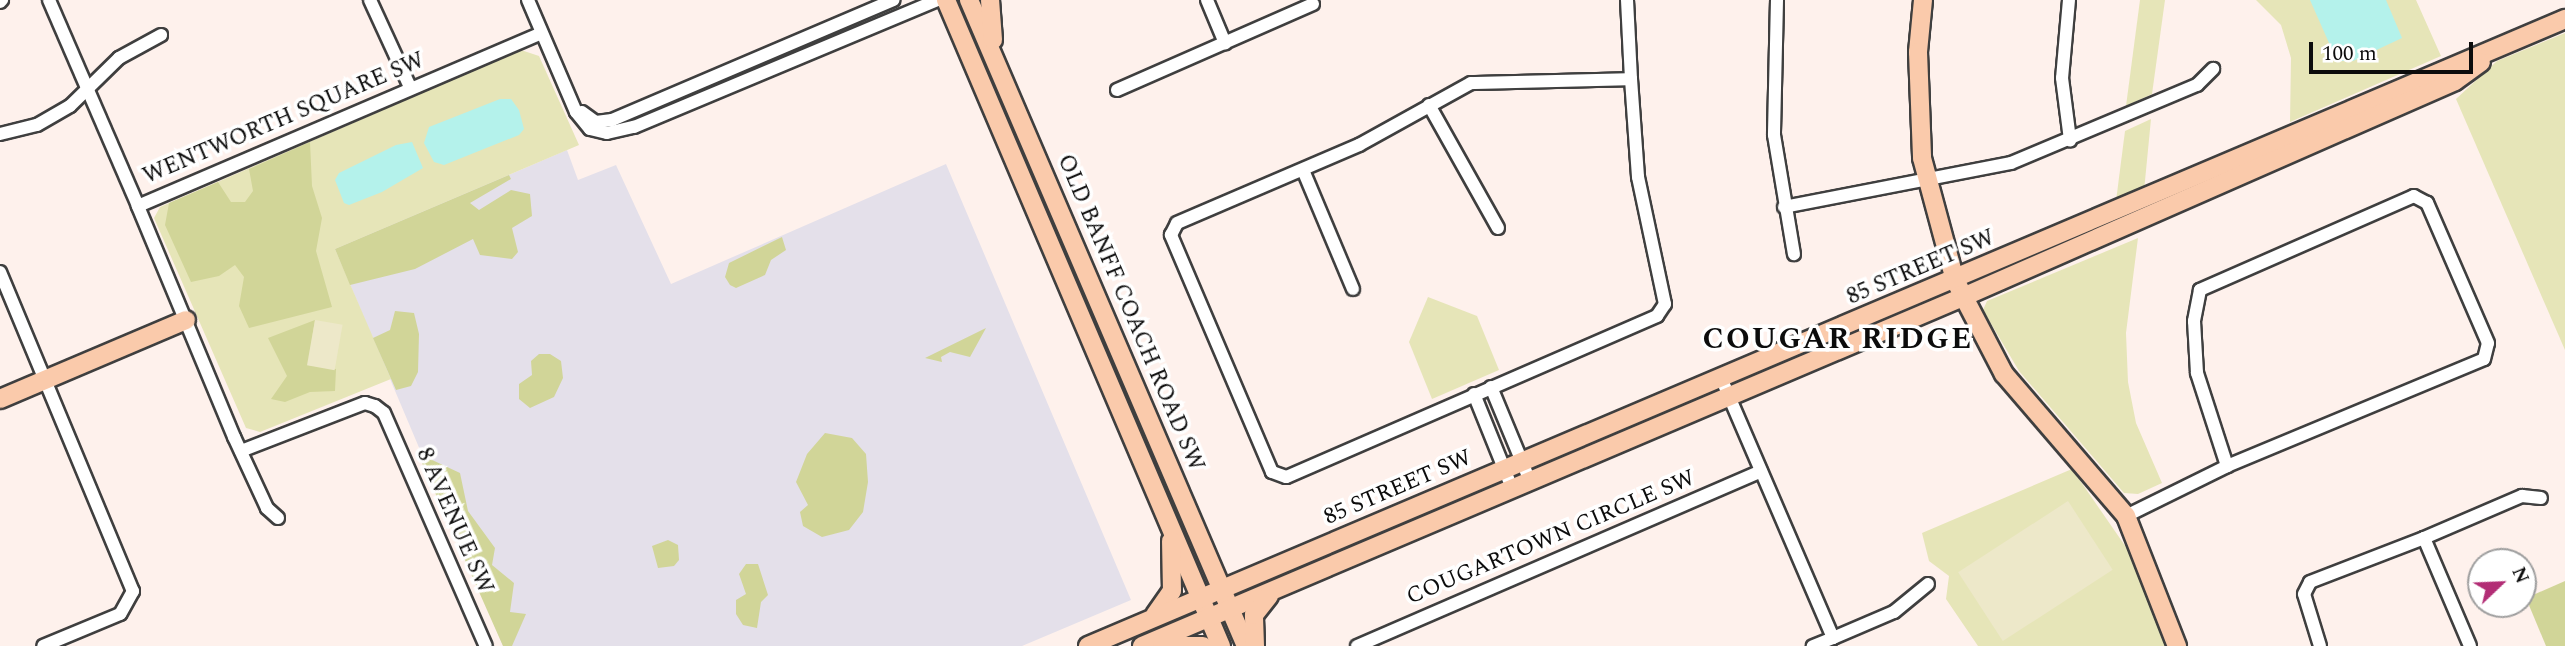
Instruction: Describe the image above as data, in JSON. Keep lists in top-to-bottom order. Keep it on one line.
{"streets":{"street":["WENTWORTH SQUARE SW","85 STREET SW","OLD BANFF COACH ROAD SW","8 AVENUE SW","COUGARTOWN CIRCLE SW"]},"crossings":[["WENTWORTH SQUARE SW","8 AVENUE SW"],["85 STREET SW","OLD BANFF COACH ROAD SW"]],"districts":["COUGAR RIDGE"],"scale_bar":"100 m","north":"top right"}
